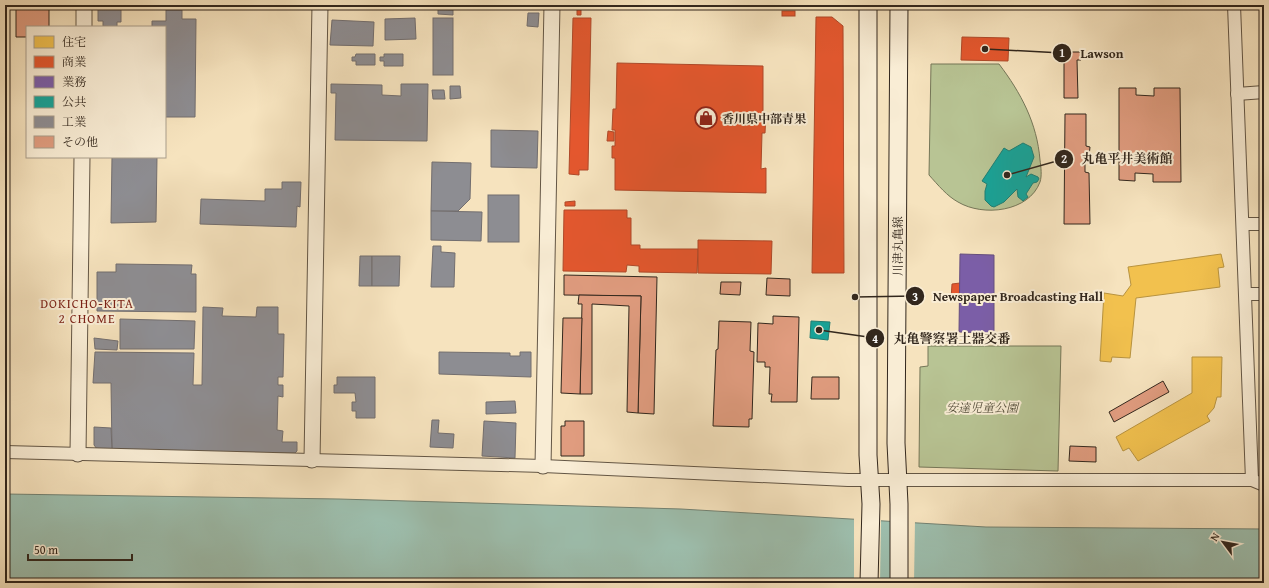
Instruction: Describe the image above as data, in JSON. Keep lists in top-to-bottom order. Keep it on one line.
{"streets":{"main road":["川津丸亀線"]},"districts":["DOKICHO-KITA 2 CHOME"],"parks":["安達児童公園"],"places":{"other":["Lawson","丸亀平井美術館","Newspaper Broadcasting Hall","丸亀警察署土器交番"],"shop":["香川県中部青果"]},"legend":["住宅","商業","業務","公共","工業","その他"],"scale_bar":"50 m","north":"top left"}
